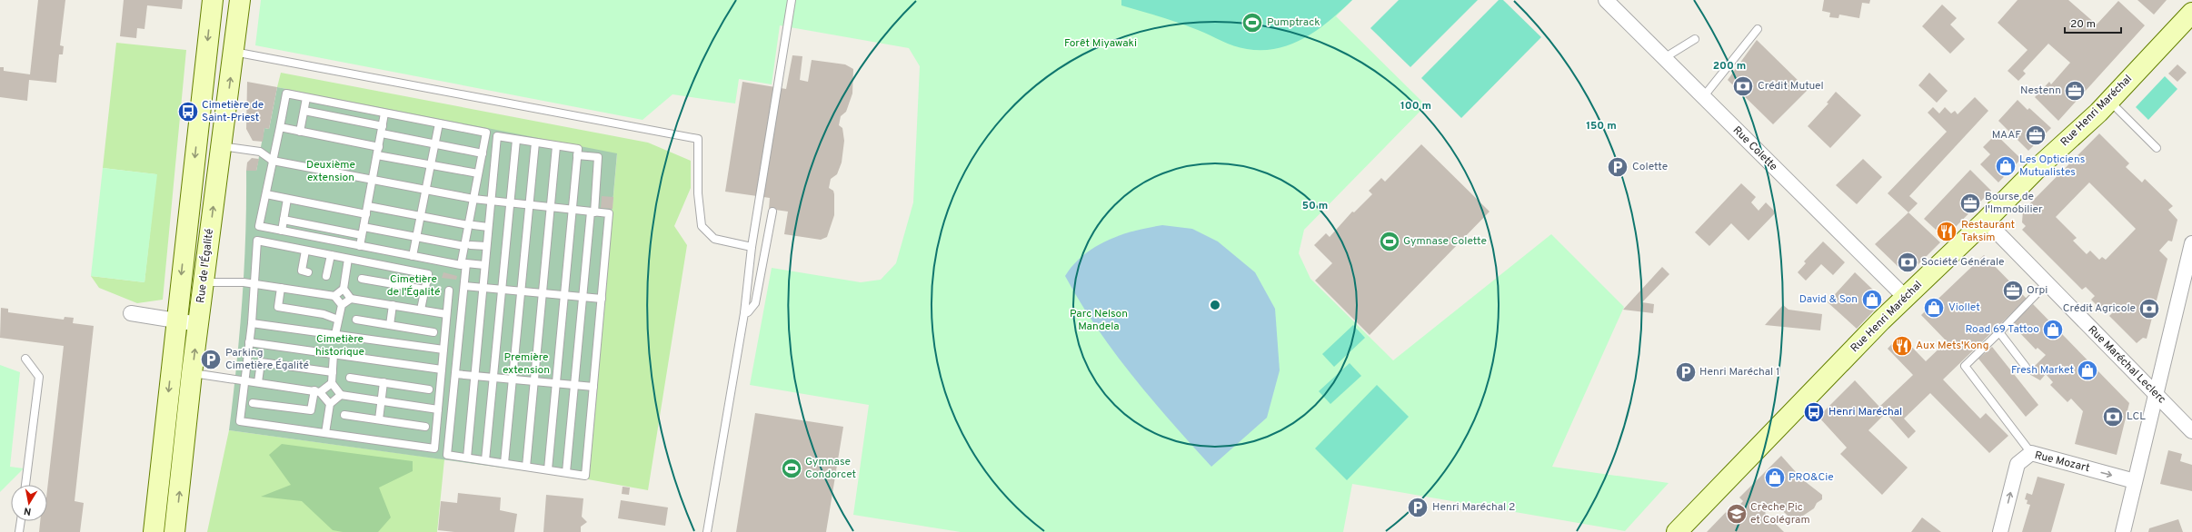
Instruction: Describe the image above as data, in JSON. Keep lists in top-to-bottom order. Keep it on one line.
{"streets":{"street":["Rue Henri Maréchal","Rue Colette","Rue de l'Égalité","Rue Maréchal Leclerc","Rue Mozart"]},"crossings":[["Rue Henri Maréchal","Rue Colette"],["Rue Henri Maréchal","Rue Maréchal Leclerc"]],"parks":["Forêt Miyawaki","Deuxième extension","Cimetière de l'Égalité","Parc Nelson Mandela","Cimetière historique","Première extension"],"places":{"sports":["Pumptrack","Gymnase Colette","Gymnase Condorcet"],"bank":["Crédit Mutuel","Société Générale","Crédit Agricole","LCL"],"office":["Nestenn","MAAF","Bourse de l'Immobilier","Orpi"],"bus stop":["Cimetière de Saint-Priest","Henri Maréchal"],"shop":["Les Opticiens Mutualistes","David & Son","Viollet","Road 69 Tattoo","Fresh Market","PRO&Cie"],"parking":["Colette","Parking Cimetière Égalité","Henri Maréchal 1","Henri Maréchal 2"],"restaurant":["Restaurant Taksim","Aux Mets'Kong"],"school or university":["Crèche Pic et Colégram"]},"scale_bar":"20 m","north":"bottom","rings":["200 m","100 m","150 m","50 m"]}
